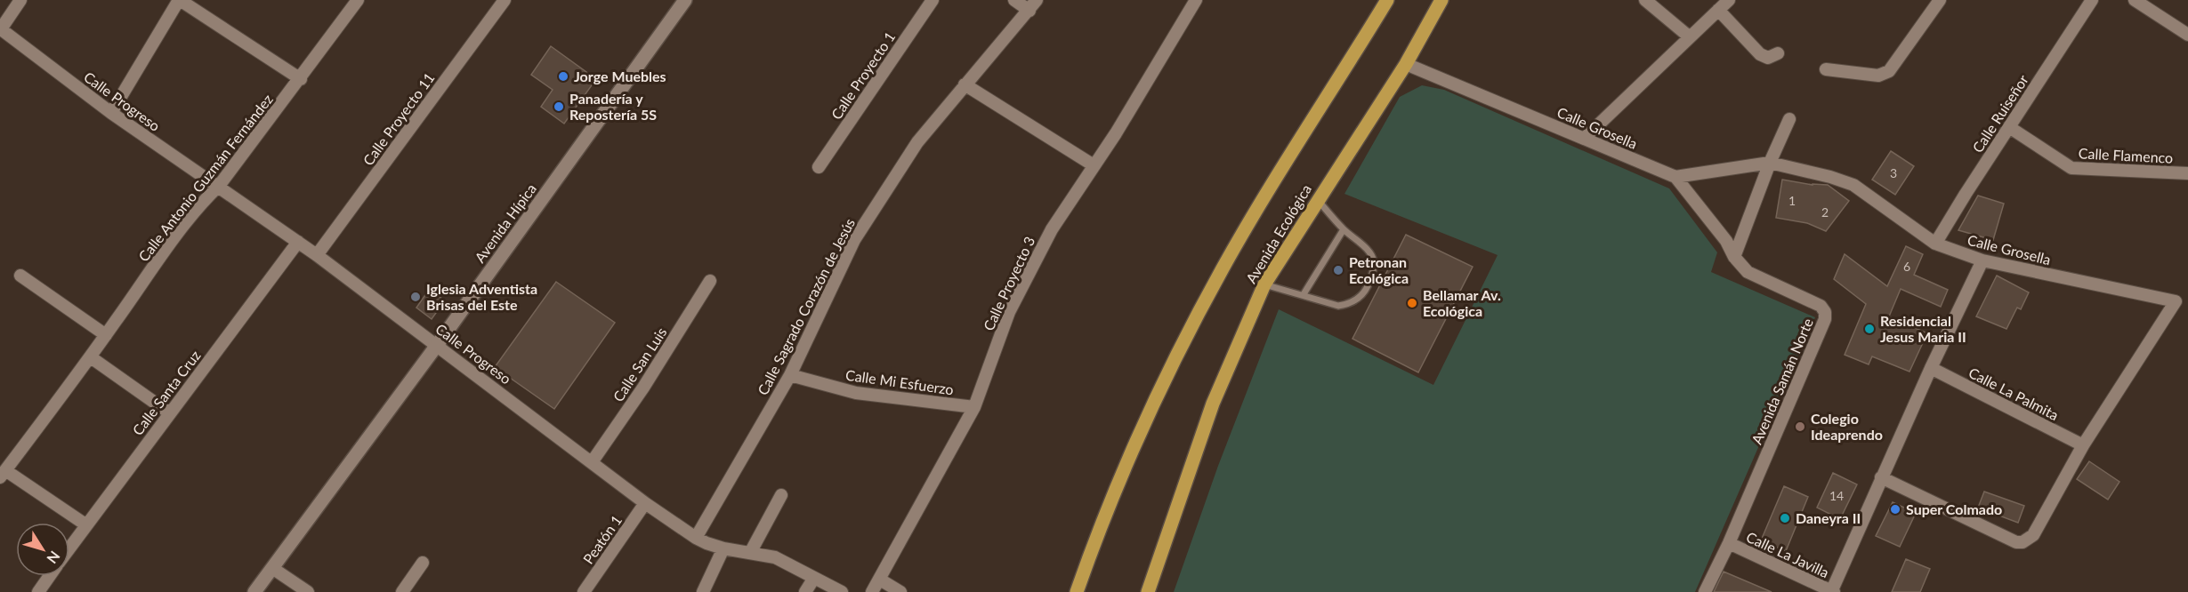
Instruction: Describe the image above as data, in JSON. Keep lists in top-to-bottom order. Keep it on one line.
{"streets":{"main road":["Avenida Ecológica"],"street":["Calle Proyecto 1","Calle Progreso","Calle Ruiseñor","Calle Proyecto 11","Calle Grosella","Calle Flamenco","Calle Antonio Guzmán Fernández","Avenida Hípica","Calle Proyecto 3","Calle Sagrado Corazón de Jesús","Calle San Luis","Avenida Samán Norte","Calle Mi Esfuerzo","Calle Santa Cruz","Calle La Palmita","Peatón 1","Calle La Javilla"]},"crossings":[["Calle Progreso","Calle Proyecto 11"],["Calle Progreso","Calle Antonio Guzmán Fernández"],["Calle Progreso","Avenida Hípica"],["Calle Progreso","Calle Sagrado Corazón de Jesús"],["Calle Progreso","Calle San Luis"],["Calle Progreso","Calle Santa Cruz"],["Calle Progreso","Peatón 1"],["Calle Ruiseñor","Calle Grosella"],["Calle Ruiseñor","Calle Flamenco"],["Calle Grosella","Avenida Ecológica"],["Calle Grosella","Avenida Samán Norte"],["Calle Grosella","Calle La Palmita"],["Calle Proyecto 3","Calle Mi Esfuerzo"],["Calle Sagrado Corazón de Jesús","Calle Mi Esfuerzo"],["Avenida Samán Norte","Calle La Javilla"]],"places":["Jorge Muebles","Panadería y Repostería 5S","Petronan Ecológica","Iglesia Adventista Brisas del Este","Bellamar Av. Ecológica","Residencial Jesus Maria II","Colegio Ideaprendo","Super Colmado","Daneyra II"],"house_numbers":["3","1","2","6","14"],"north":"bottom right"}
